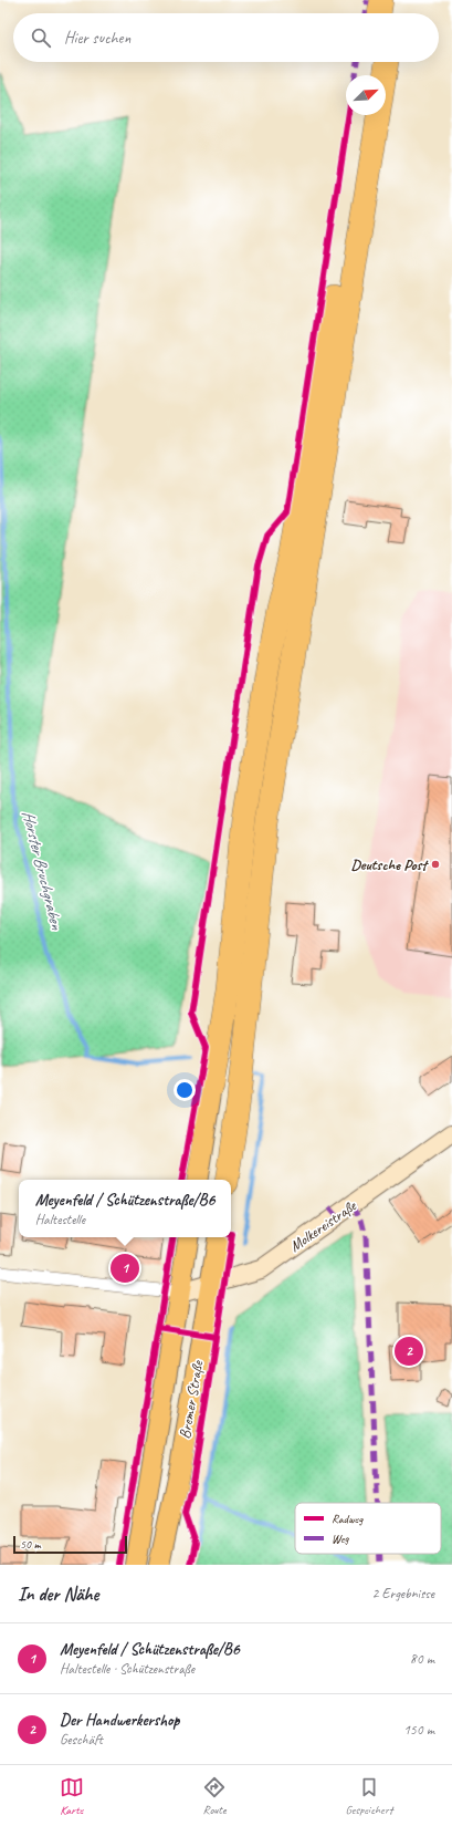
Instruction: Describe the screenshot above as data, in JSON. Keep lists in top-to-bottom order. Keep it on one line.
{"streets":{"main road":["Bremer Straße"],"street":["Molkereistraße"]},"crossings":[["Molkereistraße","Bremer Straße"]],"water":["Horster Bruchgraben"],"places":["Deutsche Post"],"legend":["Radweg","Weg"],"scale_bar":"50 m","north":"top right","page":{"search":"Hier suchen","popup":["Meyenfeld / Schützenstraße/B6","Haltestelle"],"pins":["1","2"],"scale":"50 m","heading":["In der Nähe","2 Ergebnisse"],"list":[{"mark":"1","name":"Meyenfeld / Schützenstraße/B6","note":"Haltestelle · Schützenstraße","value":"80 m"},{"mark":"2","name":"Der Handwerkershop","note":"Geschäft","value":"150 m"}],"nav":["Karte","Route","Gespeichert"]}}
